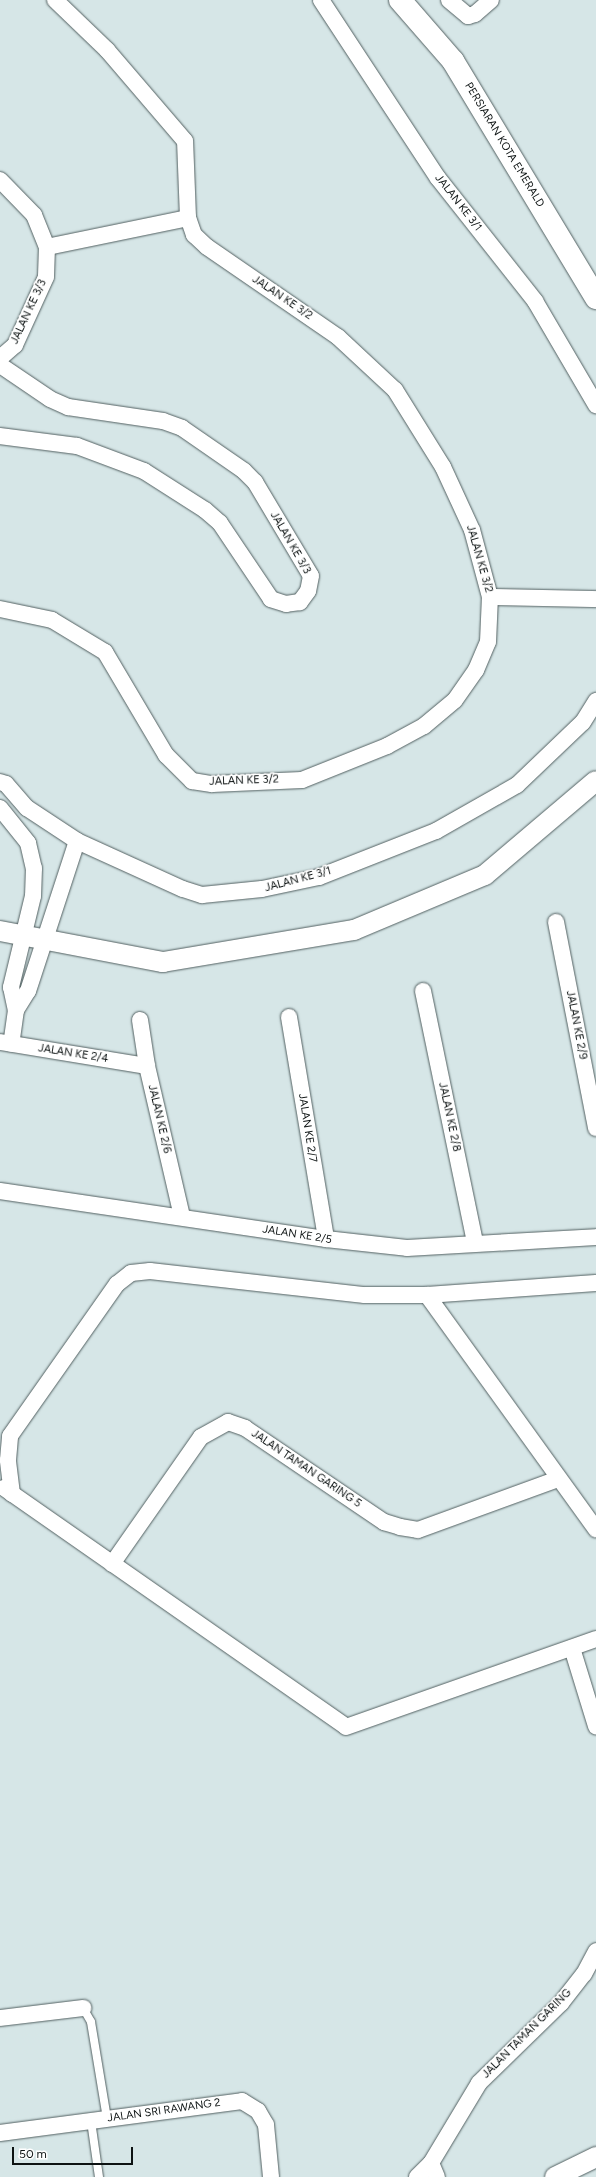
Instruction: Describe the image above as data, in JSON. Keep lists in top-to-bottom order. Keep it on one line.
{"streets":{"main road":["PERSIARAN KOTA EMERALD"],"street":["JALAN KE 3/1","JALAN KE 3/2","JALAN KE 3/3","JALAN KE 2/9","JALAN KE 2/4","JALAN KE 2/8","JALAN KE 2/6","JALAN KE 2/7","JALAN KE 2/5","JALAN TAMAN GARING 5","JALAN TAMAN GARING","JALAN SRI RAWANG 2"]},"crossings":[["JALAN KE 2/4","JALAN KE 2/6"],["JALAN KE 2/8","JALAN KE 2/5"],["JALAN KE 2/6","JALAN KE 2/5"],["JALAN KE 2/7","JALAN KE 2/5"]],"scale_bar":"50 m"}
